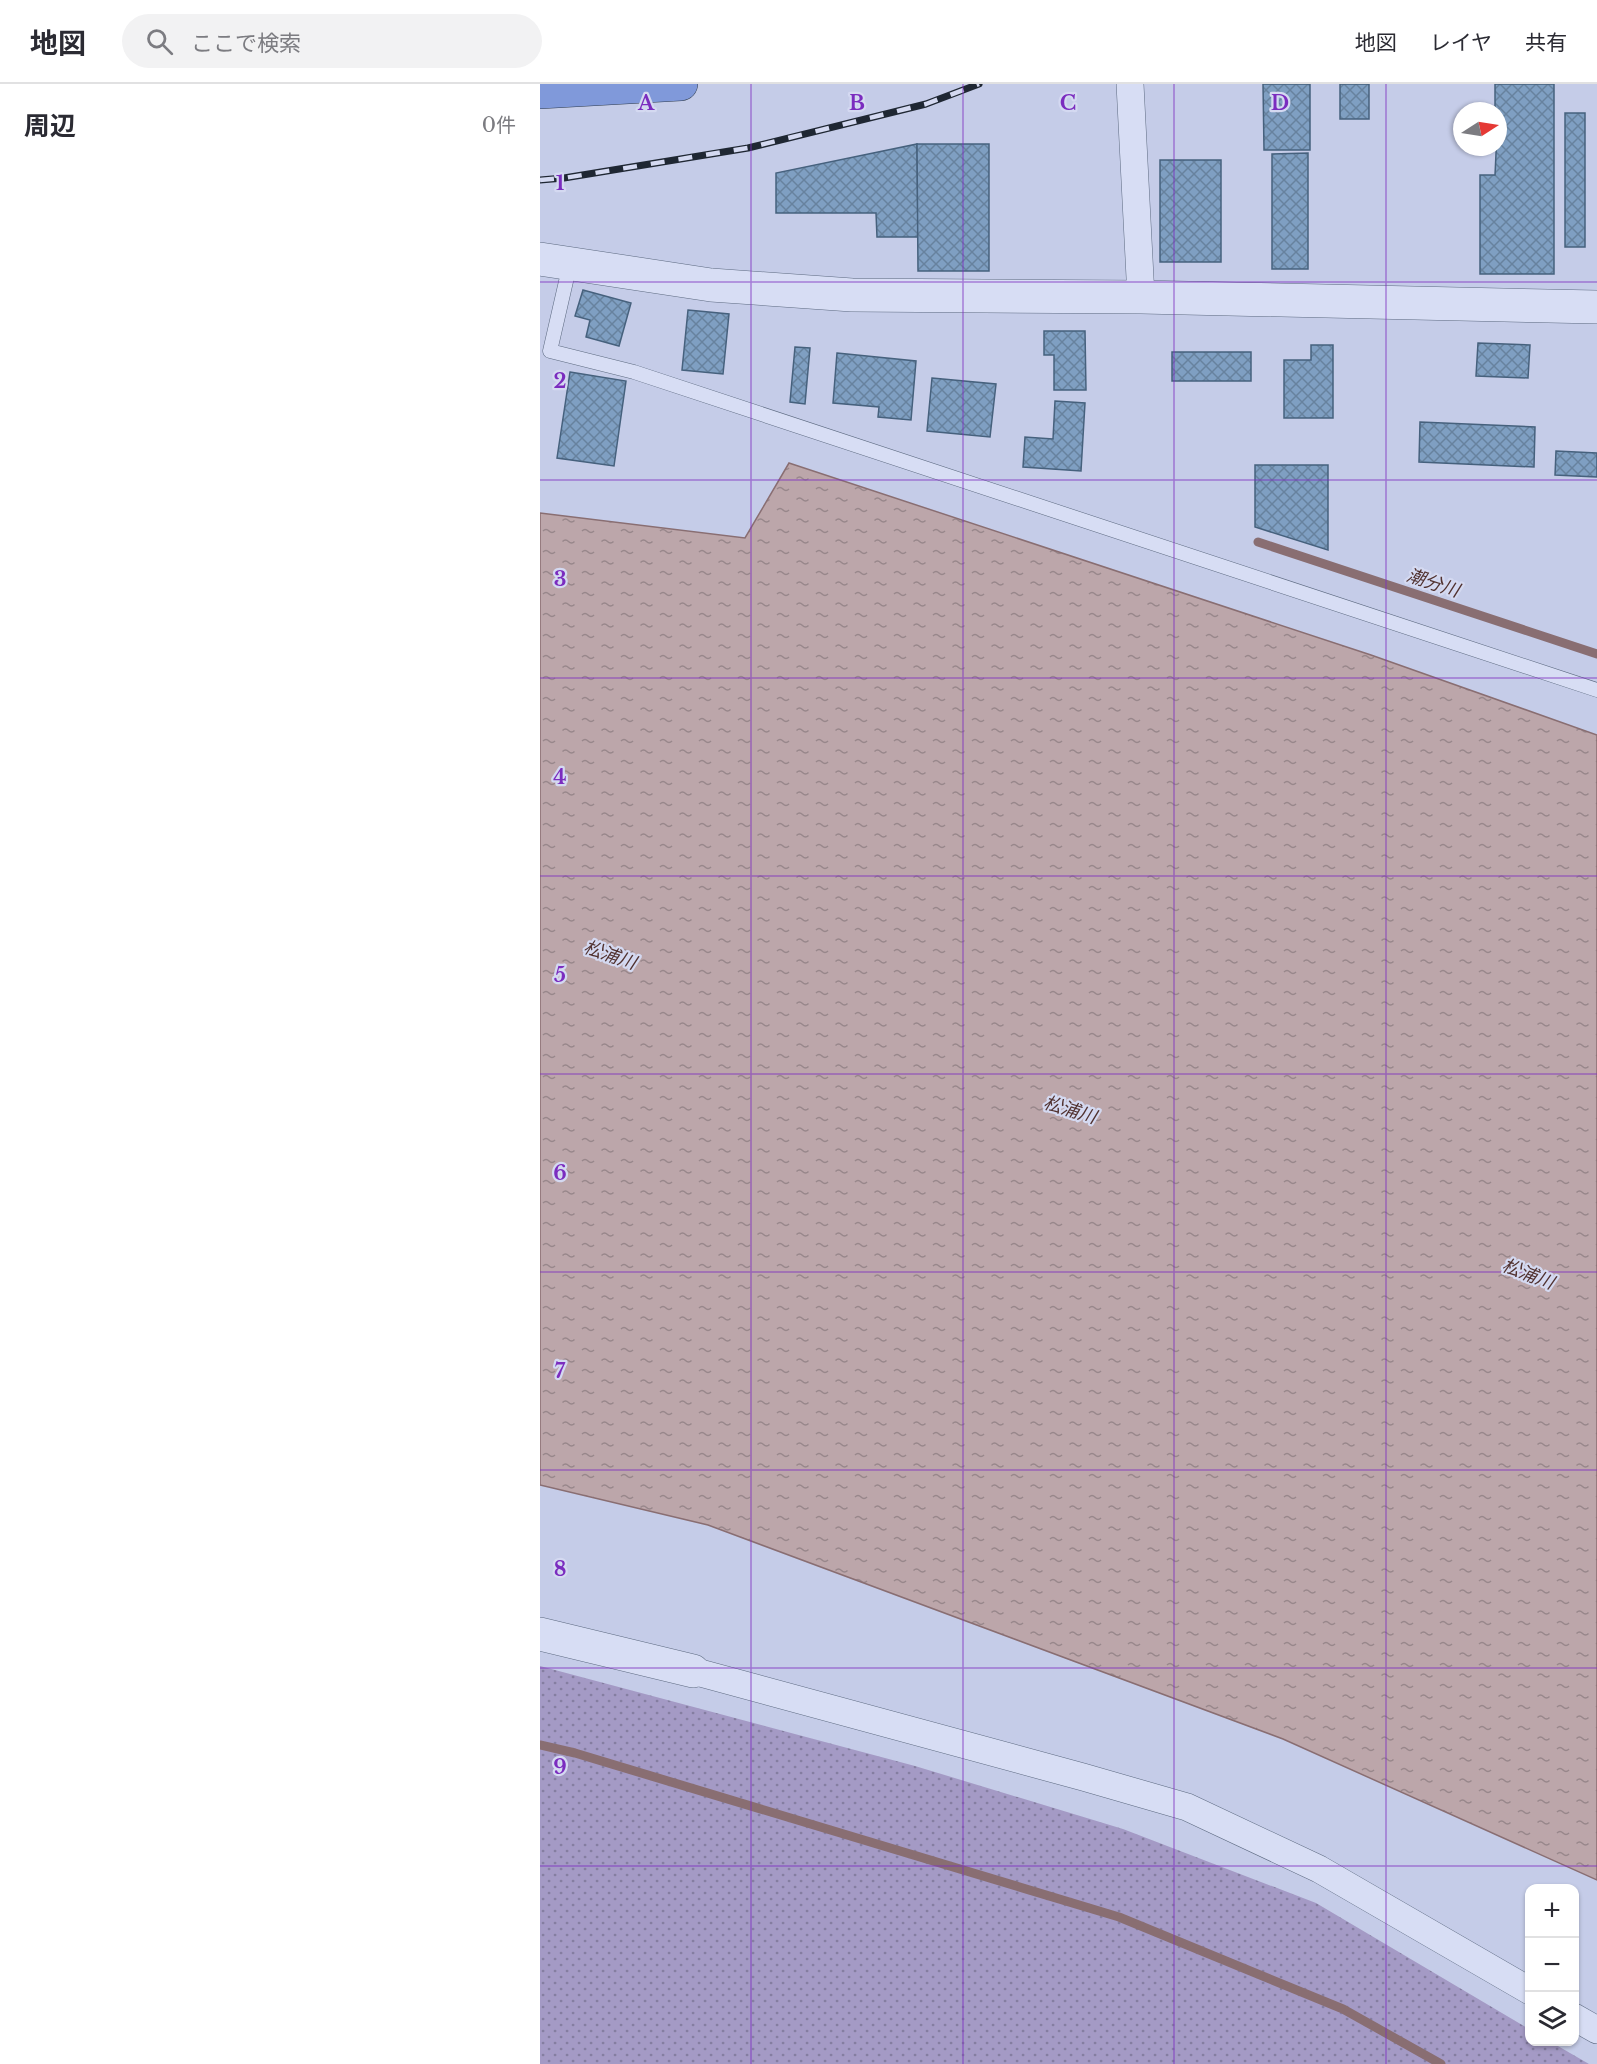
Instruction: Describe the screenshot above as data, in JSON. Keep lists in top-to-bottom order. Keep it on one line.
{"water":["潮分川","松浦川"],"north":"right","page":{"header":"地図","search":"ここで検索","nav":["地図","レイヤ","共有"],"heading":["周辺","0件"],"map_buttons":["+","−"]},"grid":{"columns":["A","B","C","D"],"rows":["1","2","3","4","5","6","7","8","9"]}}
